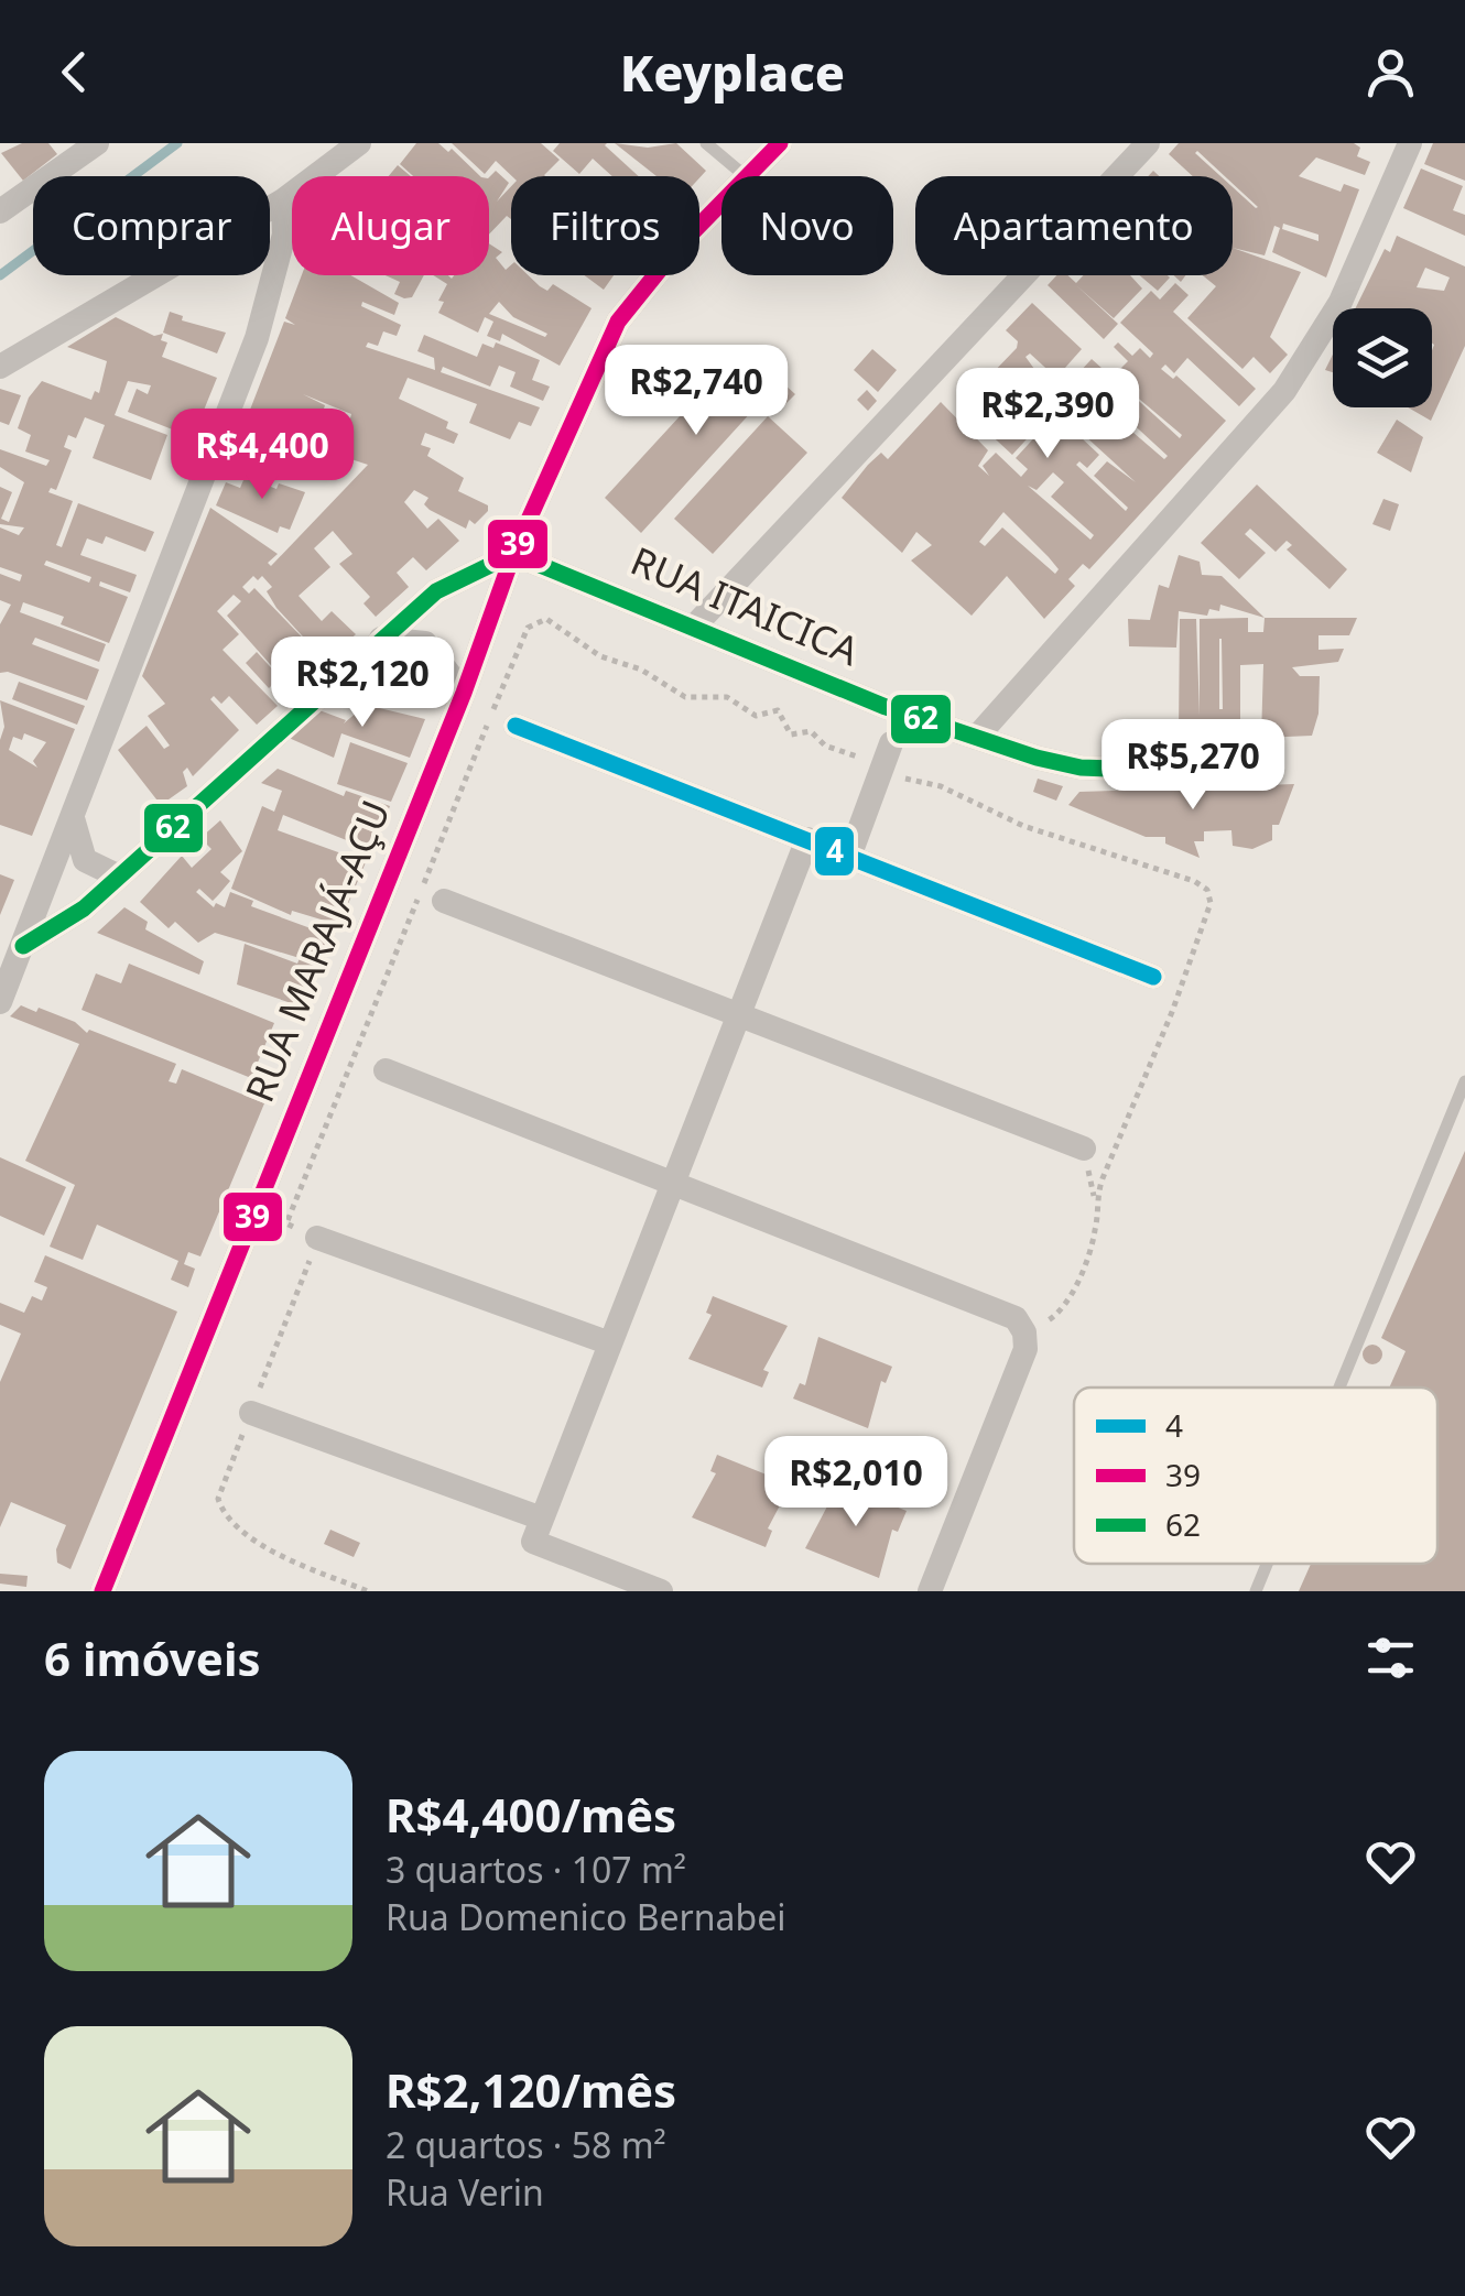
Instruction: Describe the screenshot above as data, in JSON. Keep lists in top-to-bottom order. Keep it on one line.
{"streets":{"street":["RUA ITAICICA","RUA MARAJÁ-AÇU"]},"crossings":[["RUA ITAICICA","RUA MARAJÁ-AÇU"]],"lines":["transit line 39","transit line 62","transit line 4"],"legend":["4","39","62"],"page":{"header":"Keyplace","chip":["Comprar","Alugar","Filtros","Novo","Apartamento"],"price":["R$2,740","R$2,390","R$4,400","R$2,120","R$5,270","R$2,010"],"heading":"6 imóveis","list":[{"name":"R$4,400/mês","note":"3 quartos · 107 m² · Rua Domenico Bernabei"},{"name":"R$2,120/mês","note":"2 quartos · 58 m² · Rua Verin"}]}}
